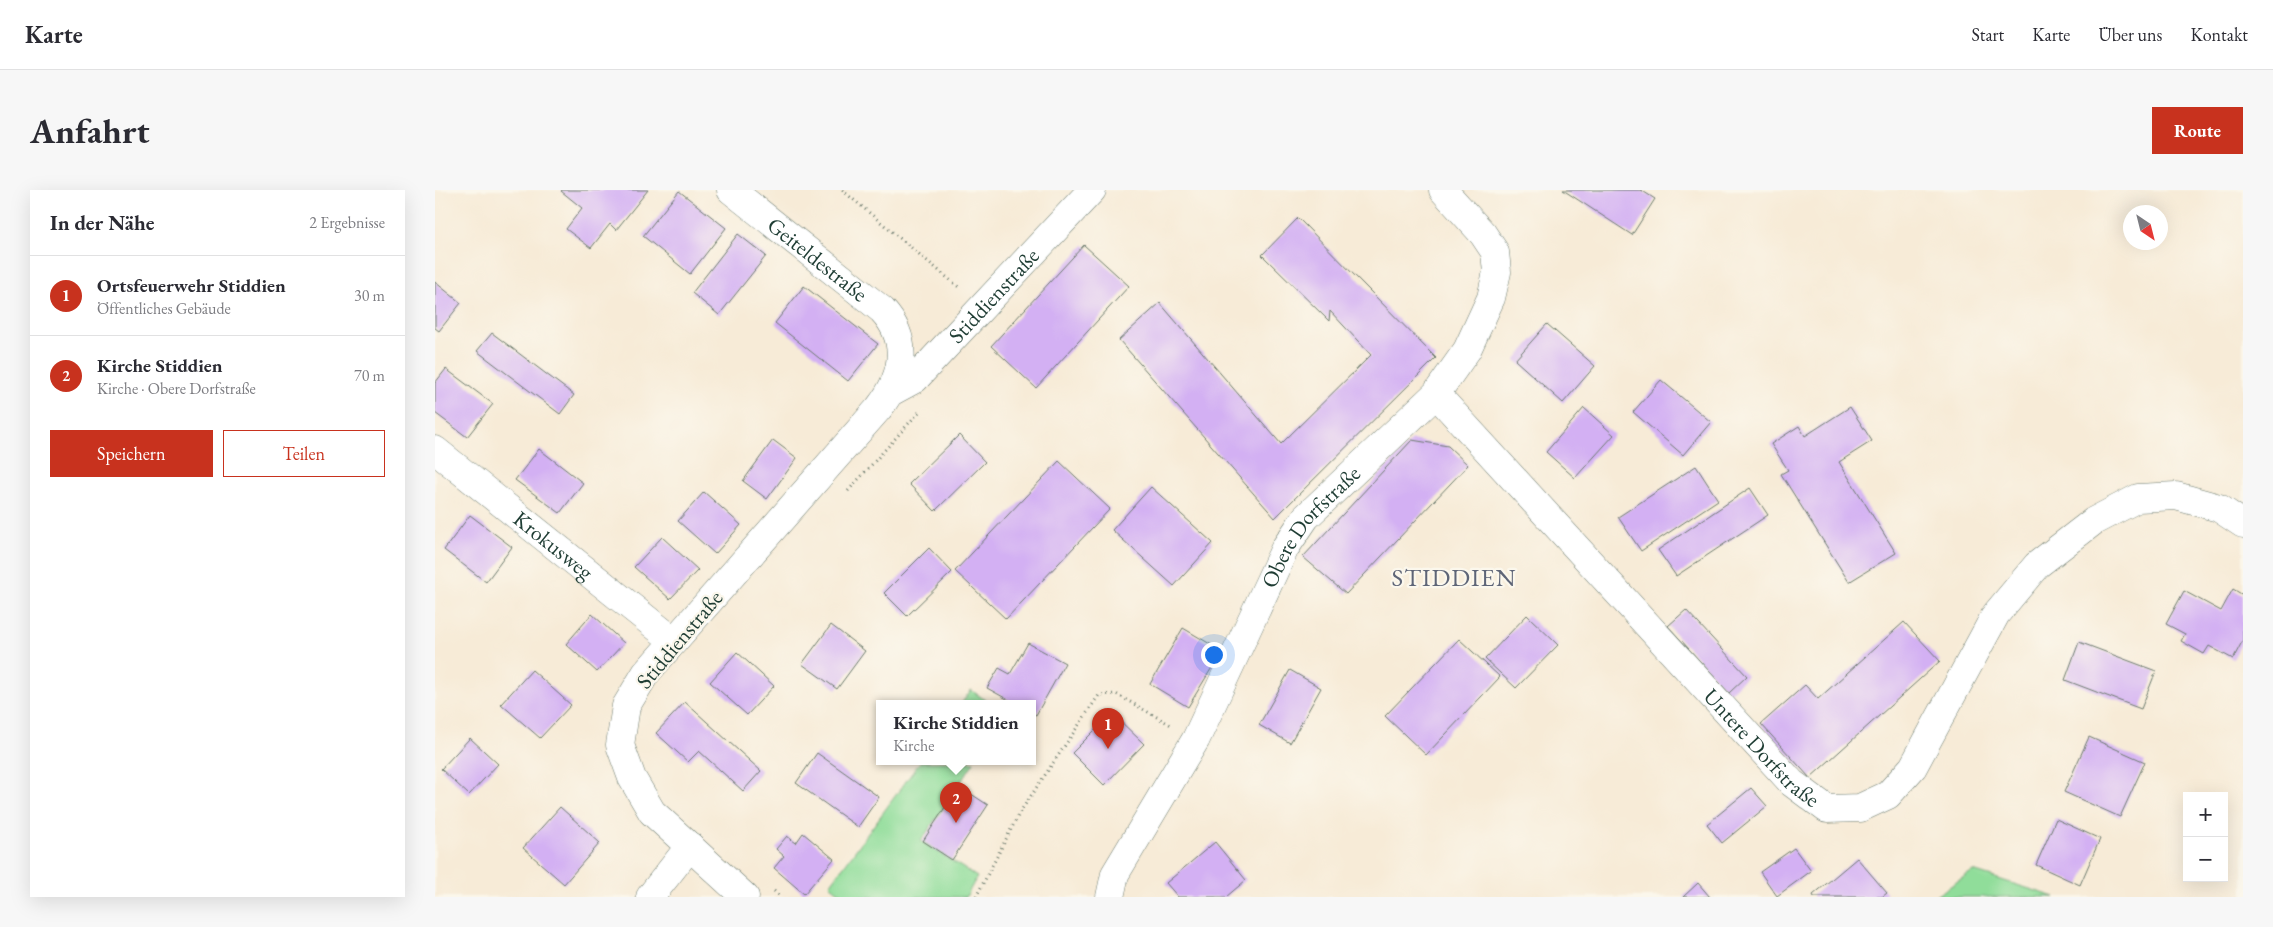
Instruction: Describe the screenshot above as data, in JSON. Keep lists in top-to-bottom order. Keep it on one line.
{"streets":{"street":["Geiteldestraße","Stiddienstraße","Obere Dorfstraße","Krokusweg","Untere Dorfstraße"]},"crossings":[["Geiteldestraße","Stiddienstraße"],["Stiddienstraße","Krokusweg"],["Obere Dorfstraße","Untere Dorfstraße"]],"districts":["STIDDIEN"],"north":"bottom right","page":{"header":"Karte","nav":["Start","Karte","Über uns","Kontakt"],"buttons":["Route",["Speichern","Teilen"]],"title":"Anfahrt","heading":["In der Nähe","2 Ergebnisse"],"list":[{"mark":"1","name":"Ortsfeuerwehr Stiddien","note":"Öffentliches Gebäude","value":"30 m"},{"mark":"2","name":"Kirche Stiddien","note":"Kirche · Obere Dorfstraße","value":"70 m"}],"popup":["Kirche Stiddien","Kirche"],"pins":["1","2"],"map_buttons":["+","−"]}}
